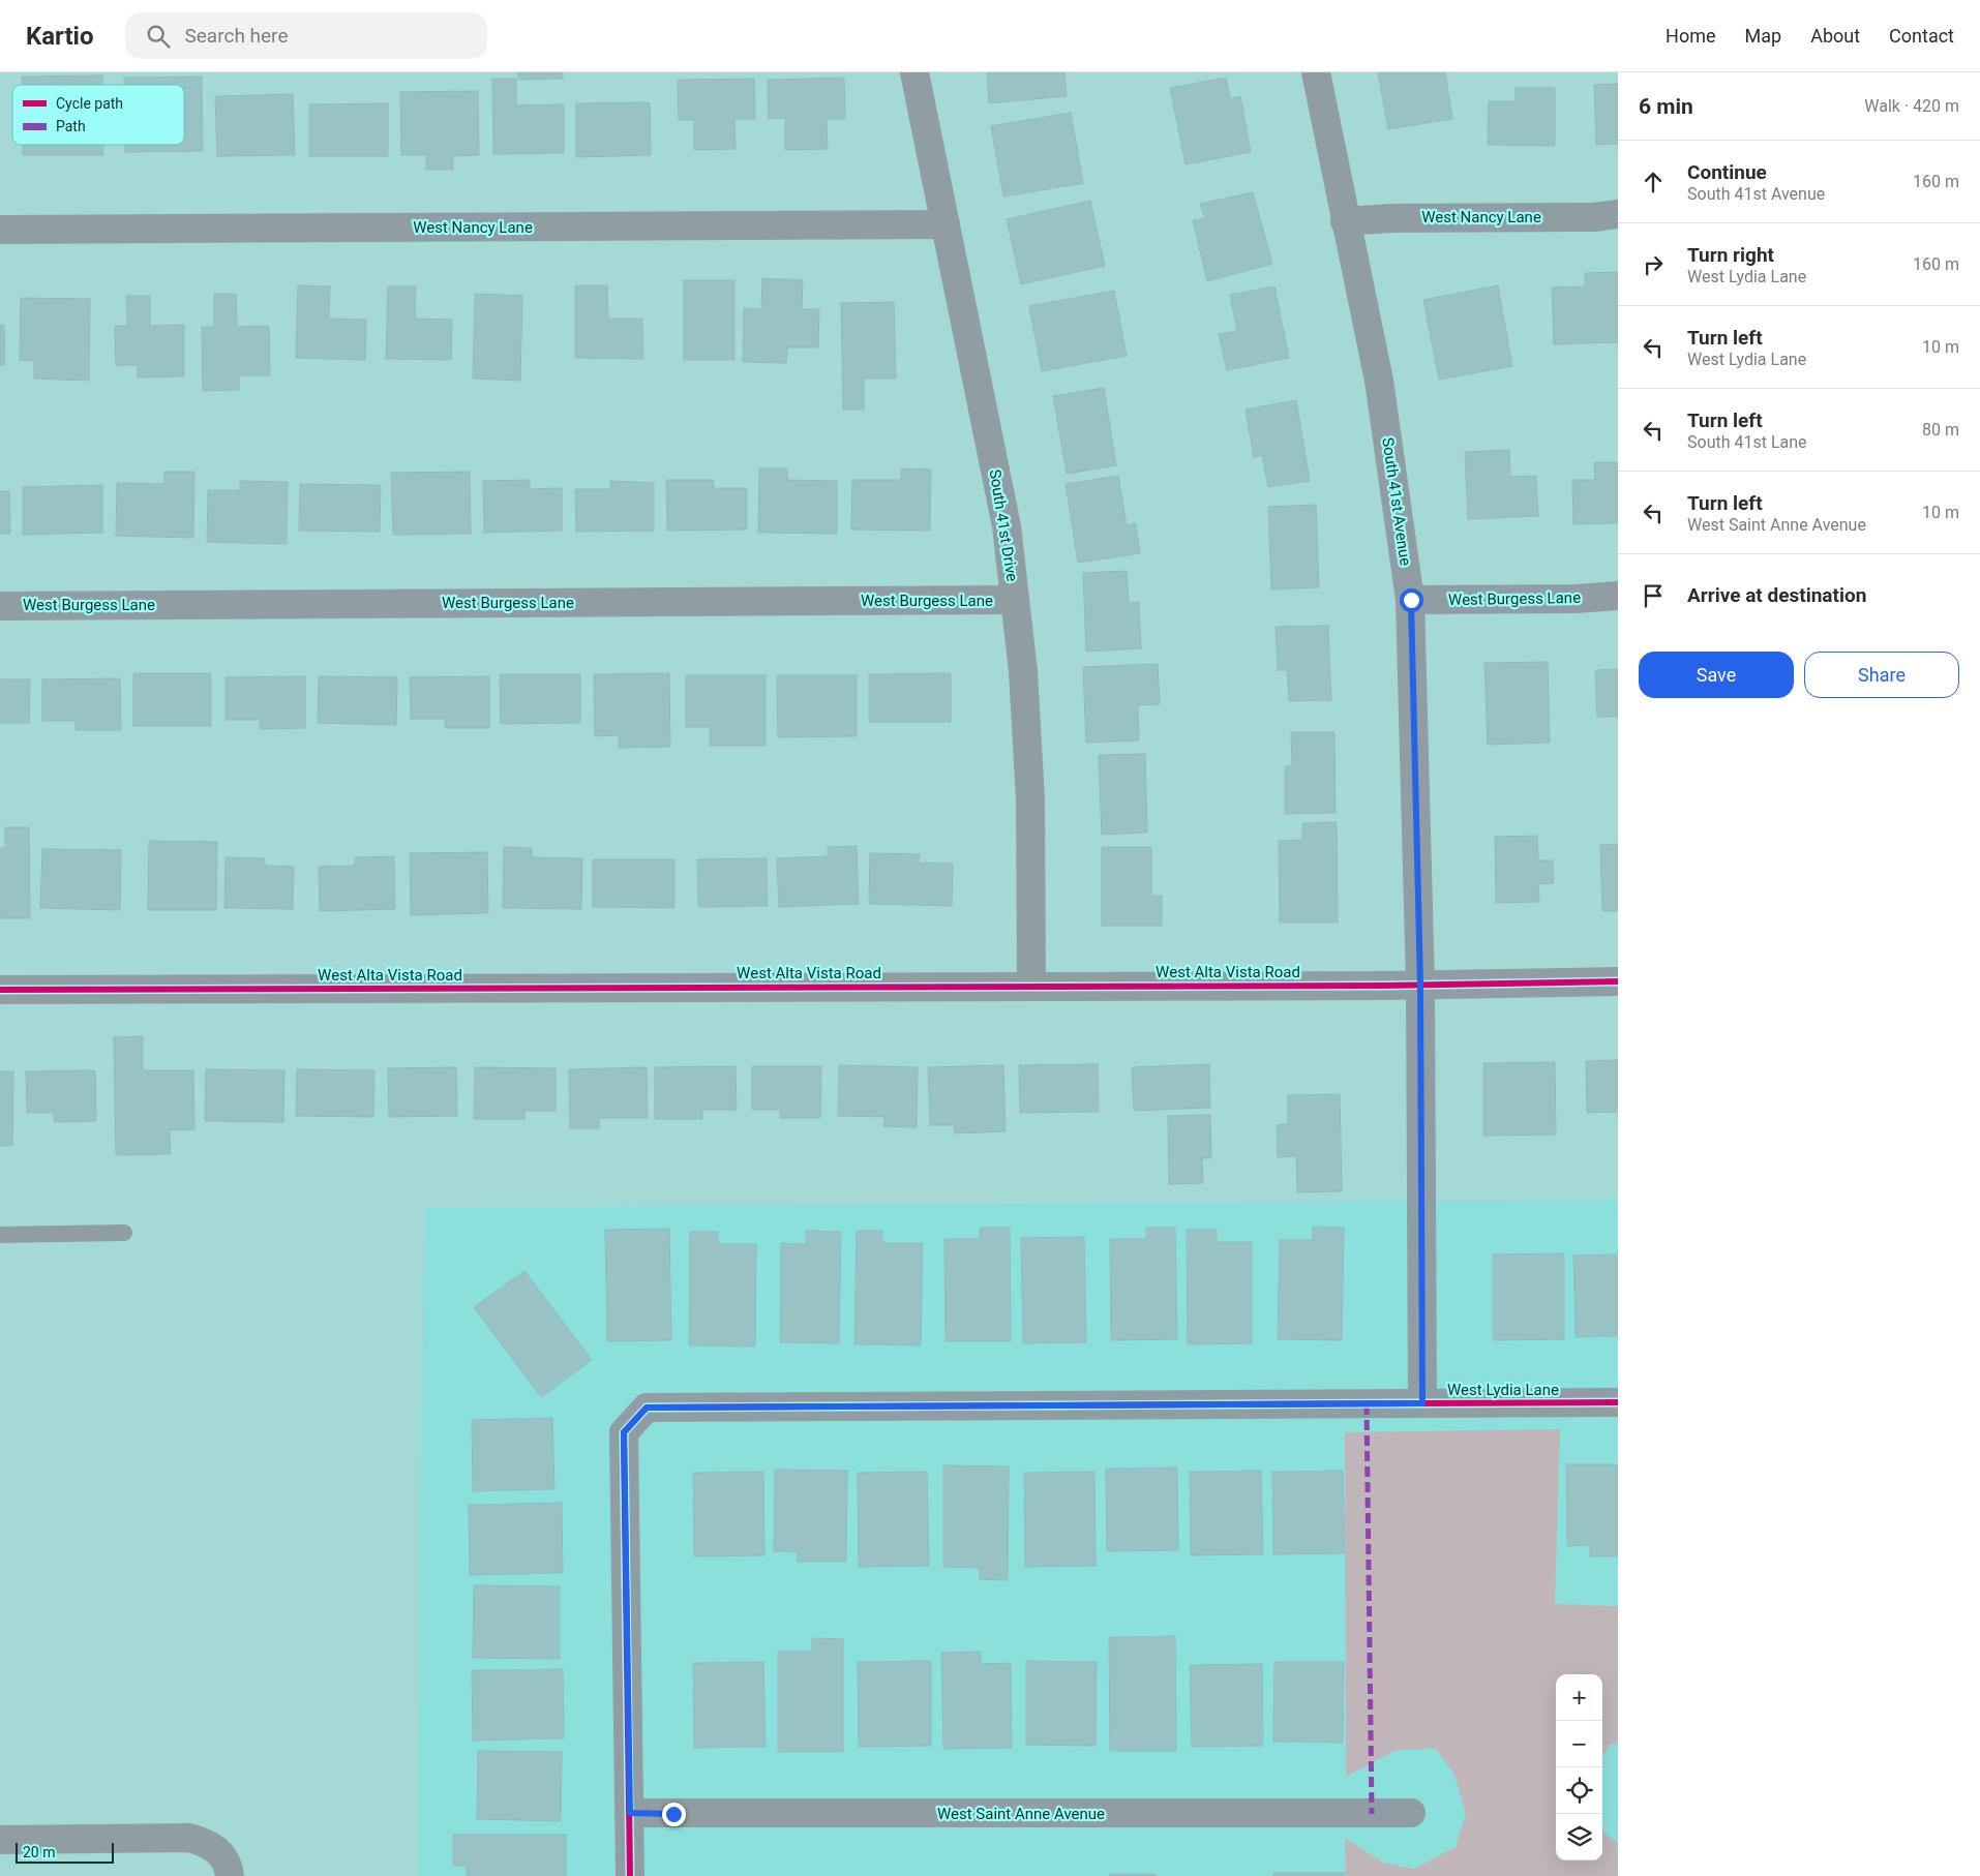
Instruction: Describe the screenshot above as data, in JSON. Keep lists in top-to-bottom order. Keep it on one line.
{"streets":{"street":["West Nancy Lane","South 41st Avenue","South 41st Drive","West Burgess Lane","West Alta Vista Road","West Lydia Lane","West Saint Anne Avenue"]},"crossings":[["West Nancy Lane","South 41st Avenue"],["West Nancy Lane","South 41st Drive"],["South 41st Avenue","West Burgess Lane"],["South 41st Avenue","West Alta Vista Road"],["South 41st Avenue","West Lydia Lane"],["South 41st Drive","West Burgess Lane"],["South 41st Drive","West Alta Vista Road"],["West Lydia Lane","West Saint Anne Avenue"]],"legend":["Cycle path","Path"],"scale_bar":"20 m","page":{"header":"Kartio","search":"Search here","nav":["Home","Map","About","Contact"],"heading":["6 min","Walk · 420 m"],"list":[["Continue","South 41st Avenue","160 m"],["Turn right","West Lydia Lane","160 m"],["Turn left","West Lydia Lane","10 m"],["Turn left","South 41st Lane","80 m"],["Turn left","West Saint Anne Avenue","10 m"],"Arrive at destination"],"buttons":["Save","Share"],"map_buttons":["+","−"],"scale":"20 m"}}
